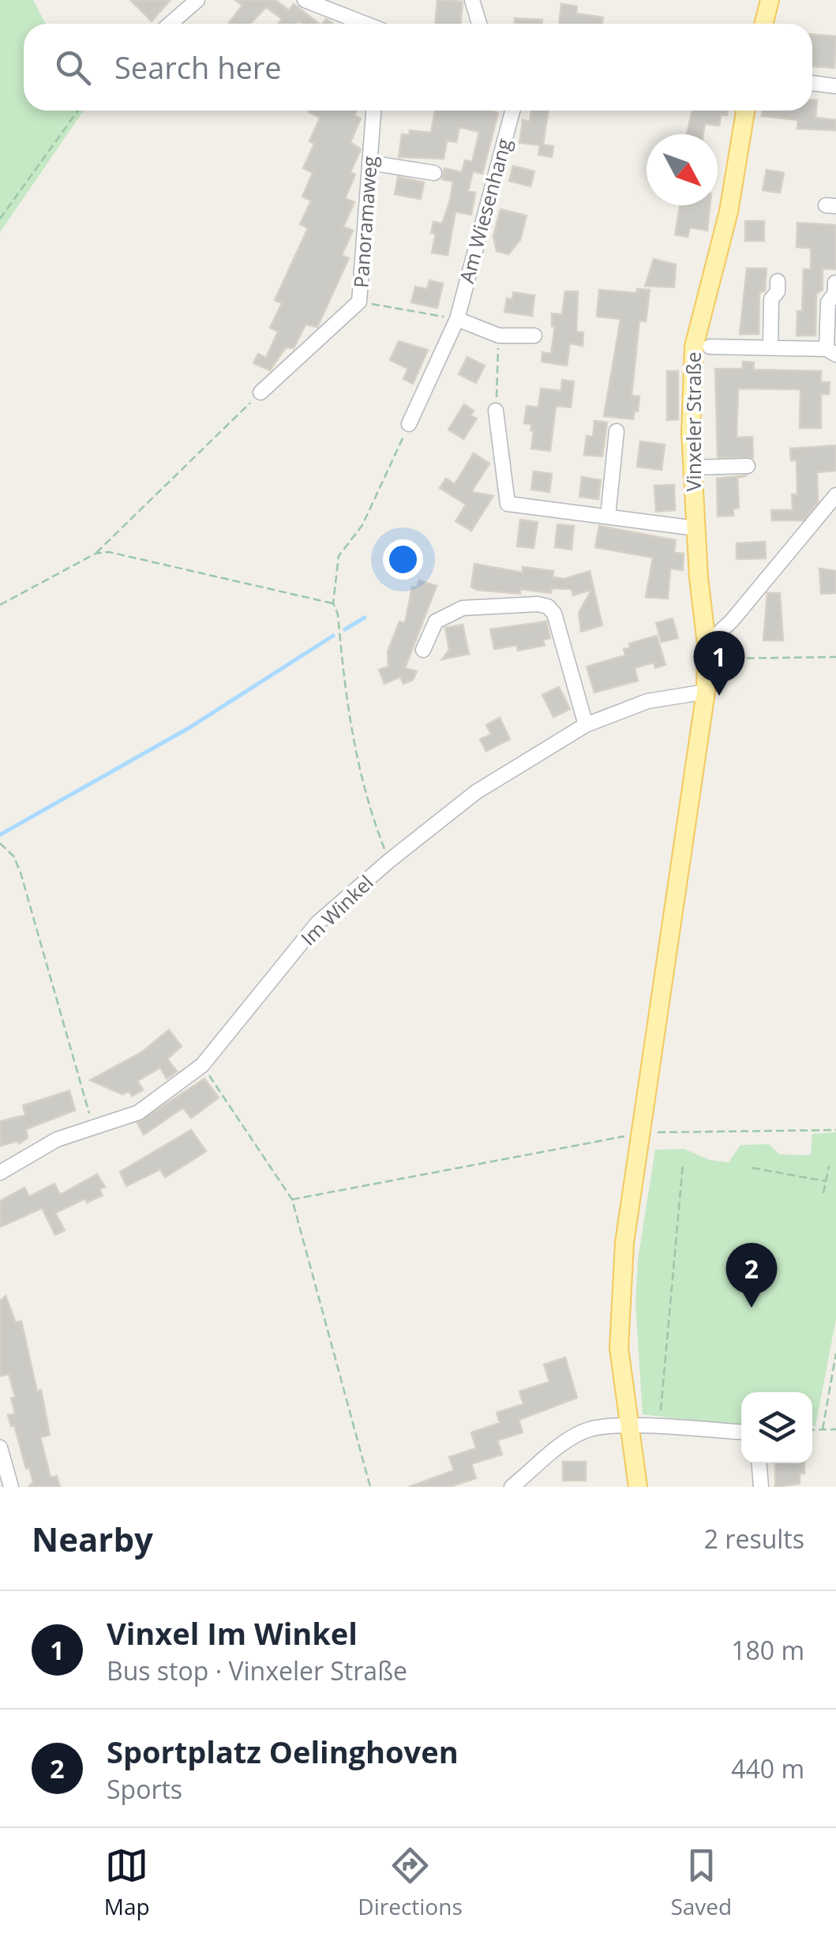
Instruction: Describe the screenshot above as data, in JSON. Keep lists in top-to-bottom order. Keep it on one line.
{"streets":{"main road":["Vinxeler Straße"],"street":["Am Wiesenhang","Panoramaweg","Im Winkel"]},"crossings":[["Vinxeler Straße","Im Winkel"]],"north":"bottom right","page":{"search":"Search here","pins":["1","2"],"heading":["Nearby","2 results"],"list":[{"mark":"1","name":"Vinxel Im Winkel","note":"Bus stop · Vinxeler Straße","value":"180 m"},{"mark":"2","name":"Sportplatz Oelinghoven","note":"Sports","value":"440 m"}],"nav":["Map","Directions","Saved"]}}
